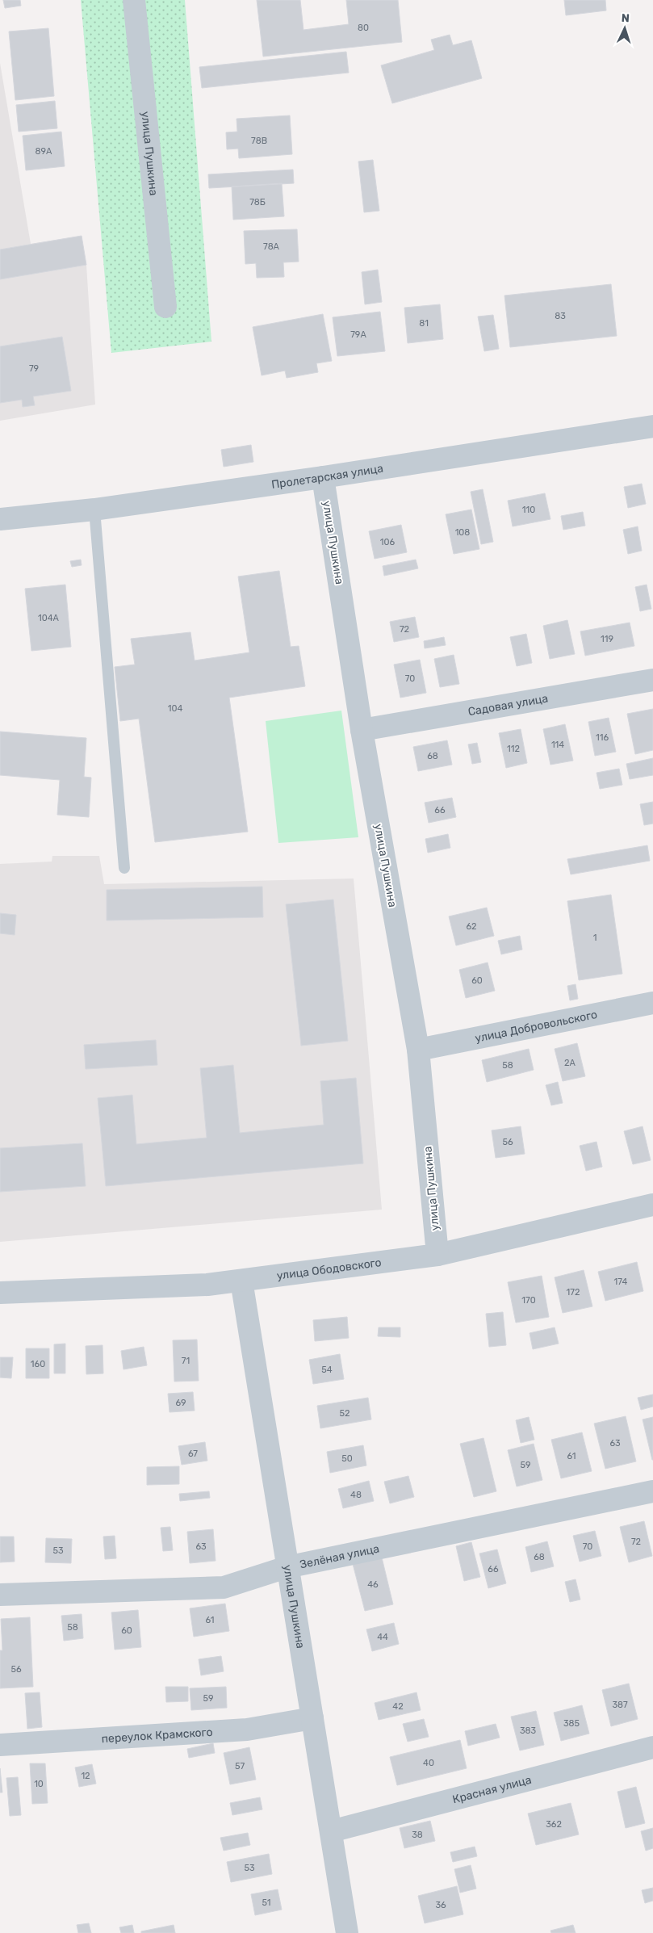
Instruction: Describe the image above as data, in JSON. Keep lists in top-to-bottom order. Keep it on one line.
{"streets":{"street":["улица Пушкина","Пролетарская улица","Садовая улица","улица Добровольского","улица Ободовского","Зелёная улица","переулок Крамского","Красная улица"]},"crossings":[["улица Пушкина","Пролетарская улица"],["улица Пушкина","Садовая улица"],["улица Пушкина","улица Добровольского"],["улица Пушкина","улица Ободовского"],["улица Пушкина","Зелёная улица"],["улица Пушкина","переулок Крамского"],["улица Пушкина","Красная улица"]],"house_numbers":["80","78В","89А","78Б","78А","83","81","79А","79","110","108","106","104А","72","119","70","104","116","114","112","68","66","62","1","60","2А","58","56","174","172","170","71","160","54","69","52","63","67","61","50","59","48","72","63","70","53","68","66","46","61","58","60","44","56","59","387","42","385","383","40","57","12","10","362","38","53","51","36"],"north":"top"}
